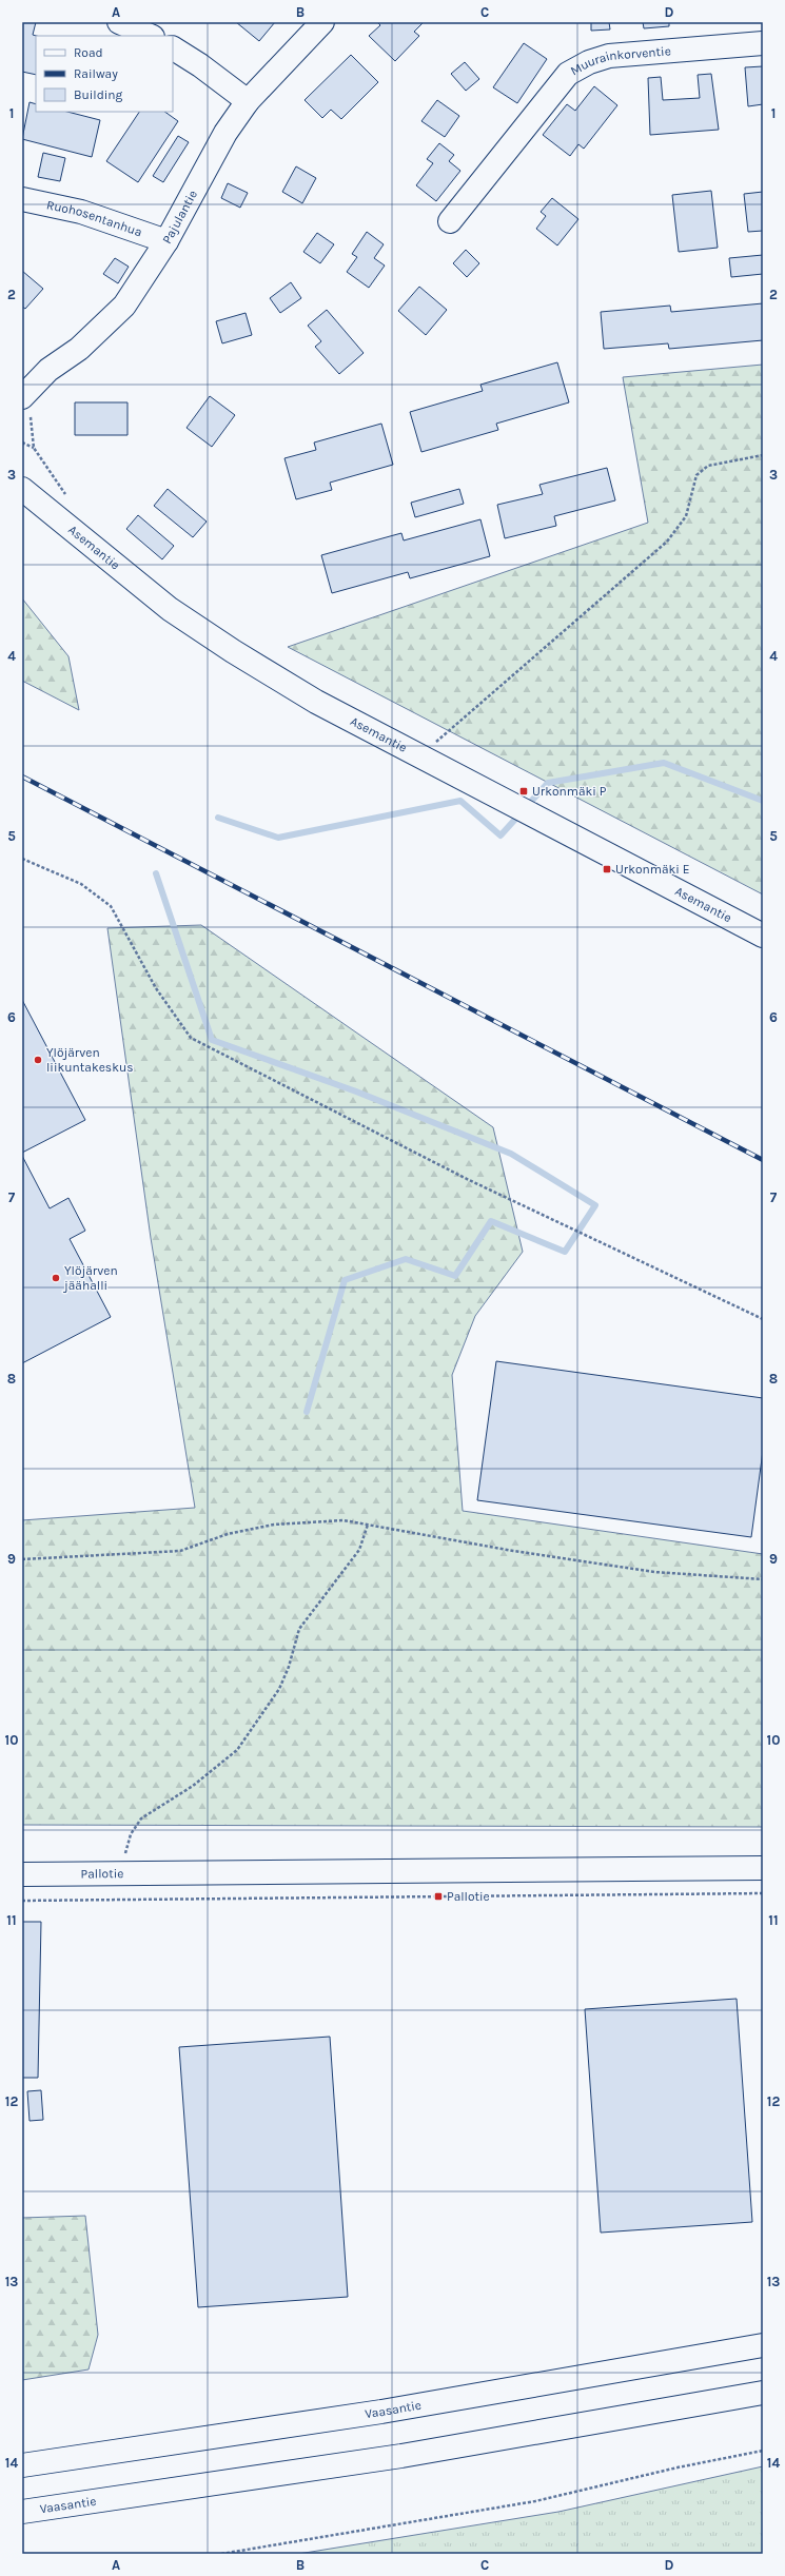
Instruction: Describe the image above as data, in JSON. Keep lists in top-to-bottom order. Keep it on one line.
{"streets":{"main road":["Muurainkorventie","Pajulantie","Ruohosentanhua","Asemantie","Pallotie","Vaasantie"]},"crossings":[["Pajulantie","Ruohosentanhua"]],"places":{"transit":["Urkonmäki P","Urkonmäki E","Pallotie"],"other":["Ylöjärven liikuntakeskus","Ylöjärven jäähalli"]},"legend":["Road","Railway","Building"],"grid":{"columns":["A","B","C","D"],"rows":["1","2","3","4","5","6","7","8","9","10","11","12","13","14"]}}
